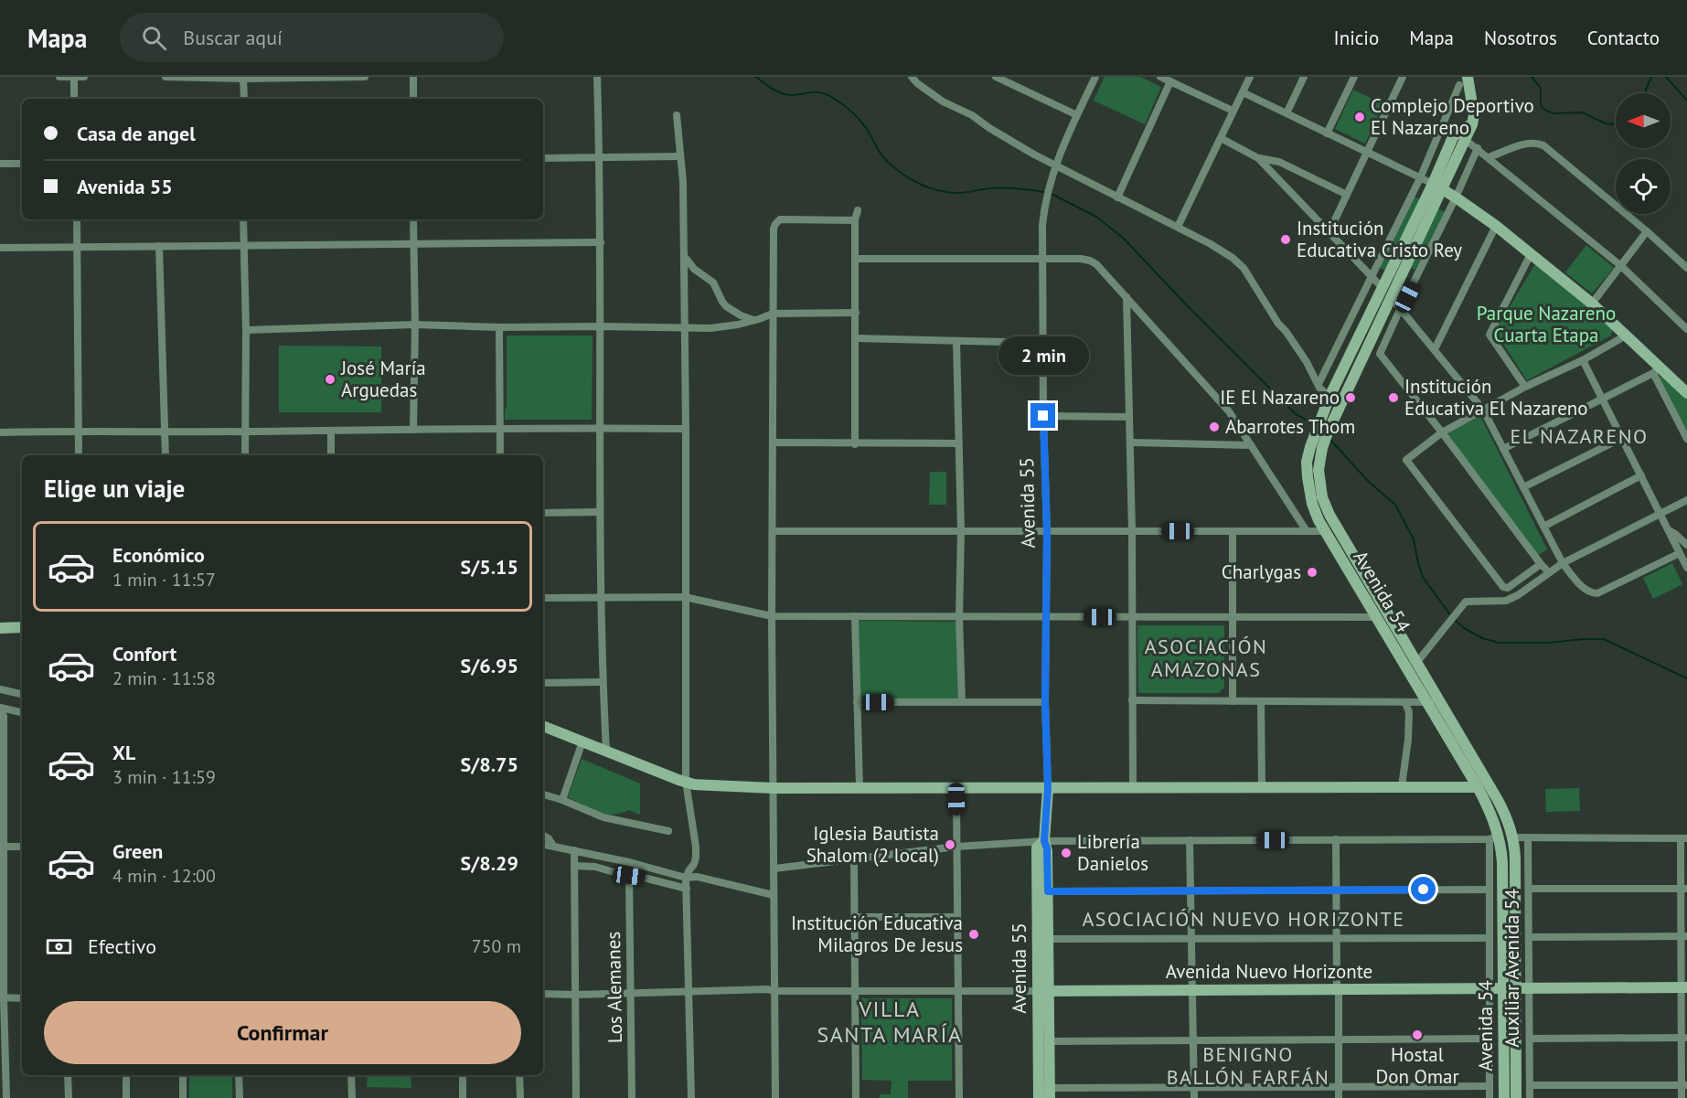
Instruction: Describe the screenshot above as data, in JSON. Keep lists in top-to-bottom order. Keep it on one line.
{"streets":{"street":["Avenida 55","Avenida 54","Auxiliar Avenida 54","Avenida Nuevo Horizonte","Los Alemanes"]},"crossings":[["Avenida 55","Avenida Nuevo Horizonte"],["Avenida 54","Avenida Nuevo Horizonte"],["Auxiliar Avenida 54","Avenida Nuevo Horizonte"]],"districts":["EL NAZARENO","ASOCIACIÓN AMAZONAS","ASOCIACIÓN NUEVO HORIZONTE","VILLA SANTA MARÍA","BENIGNO BALLÓN FARFÁN"],"parks":["Parque Nazareno Cuarta Etapa"],"places":["Complejo Deportivo El Nazareno","Institución Educativa Cristo Rey","José María Arguedas","IE El Nazareno","Institución Educativa El Nazareno","Abarrotes Thom","Charlygas","Iglesia Bautista Shalom (2 local)","Librería Danielos","Institución Educativa Milagros De Jesus","Hostal Don Omar"],"north":"left","page":{"header":"Mapa","search":"Buscar aquí","nav":["Inicio","Mapa","Nosotros","Contacto"],"banner":["Casa de angel","Avenida 55"],"bubble":"2 min","heading":"Elige un viaje","list":[{"name":"Económico","note":"1 min · 11:57","value":"S/5.15"},{"name":"Confort","note":"2 min · 11:58","value":"S/6.95"},{"name":"XL","note":"3 min · 11:59","value":"S/8.75"},{"name":"Green","note":"4 min · 12:00","value":"S/8.29"}],"pay":["Efectivo","750 m"],"buttons":"Confirmar"}}
